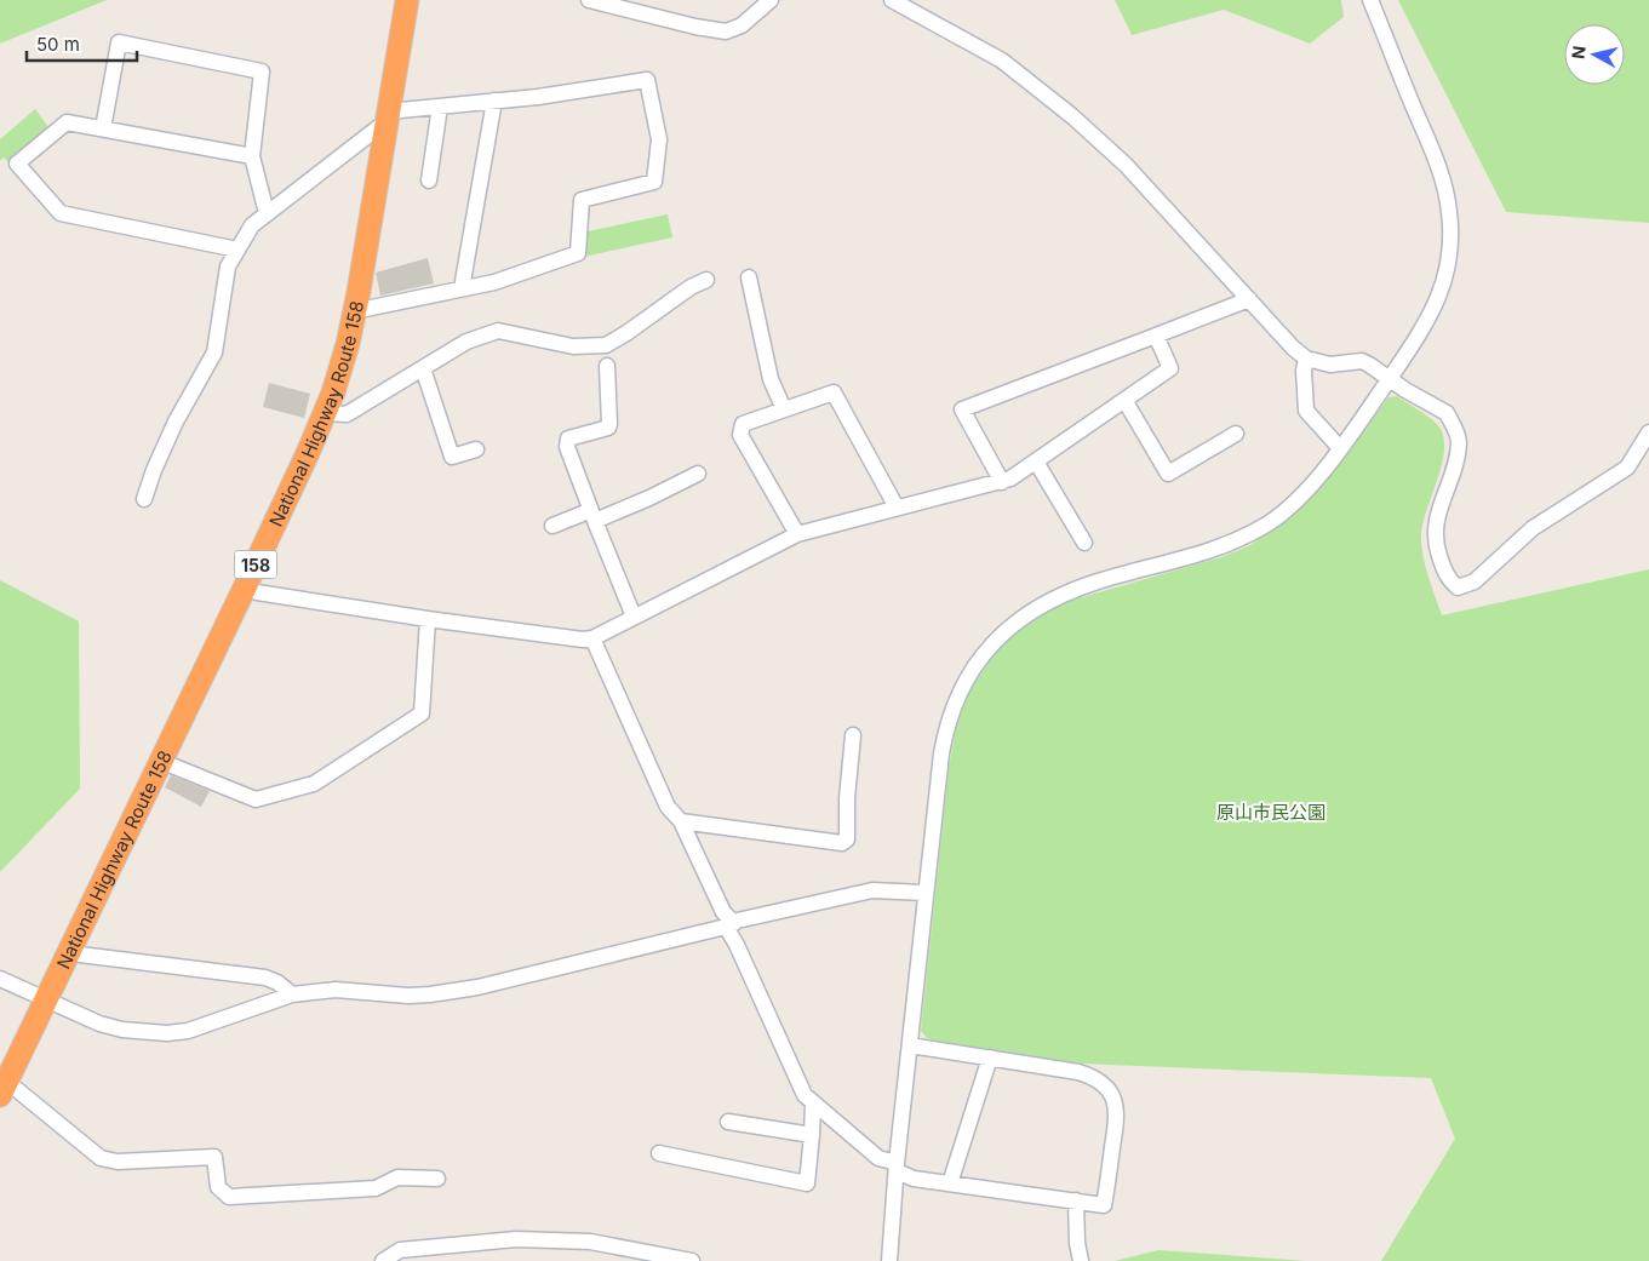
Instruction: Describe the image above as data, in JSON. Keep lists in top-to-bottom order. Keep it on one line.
{"streets":{"highway":["National Highway Route 158","158"]},"parks":["原山市民公園"],"scale_bar":"50 m","north":"left"}
